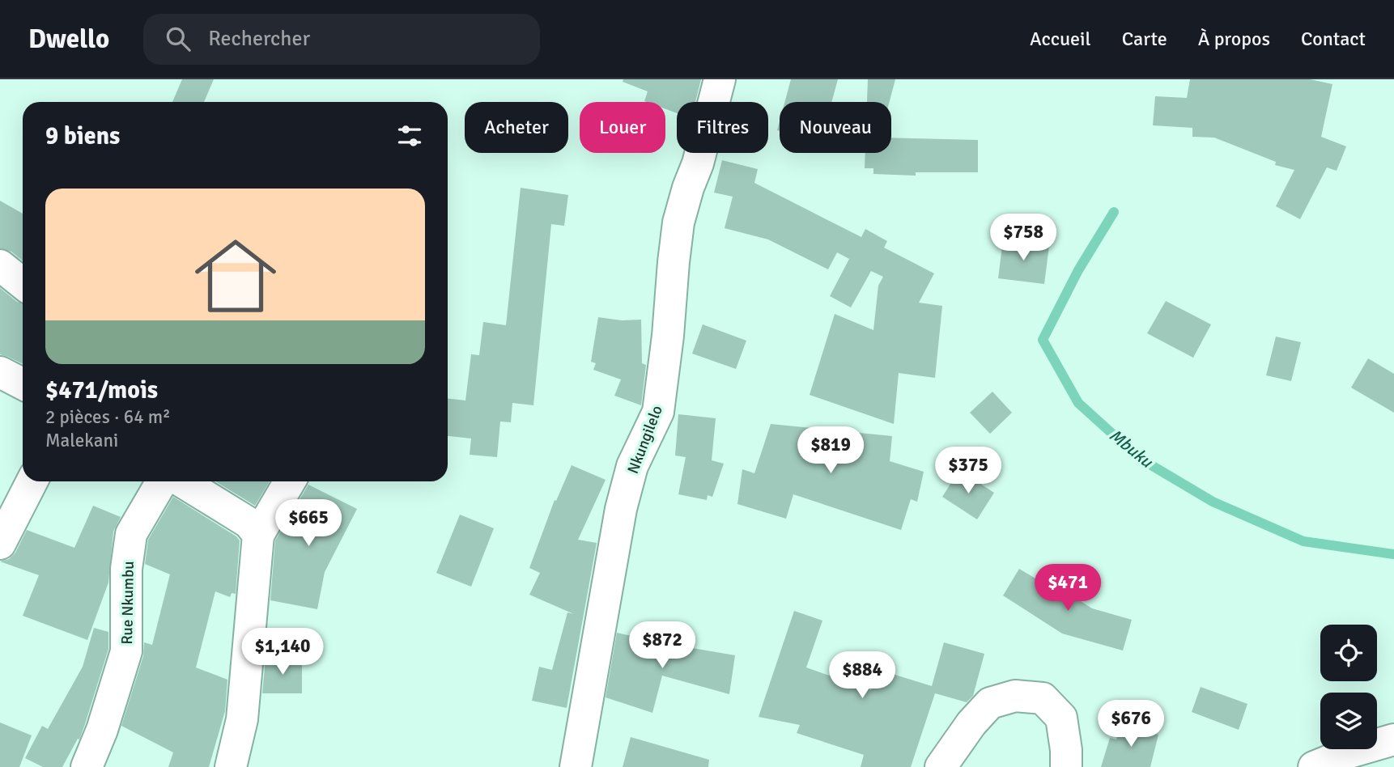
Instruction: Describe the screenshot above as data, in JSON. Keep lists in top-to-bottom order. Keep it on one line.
{"streets":{"street":["Nkungilelo","Rue Nkumbu"]},"water":["Mbuku"],"page":{"header":"Dwello","search":"Rechercher","nav":["Accueil","Carte","À propos","Contact"],"chip":["Acheter","Louer","Filtres","Nouveau"],"heading":"9 biens","list":[{"name":"$471/mois","note":"2 pièces · 64 m² · Malekani"}],"price":["$758","$819","$375","$665","$471","$872","$1,140","$884","$676"]}}
